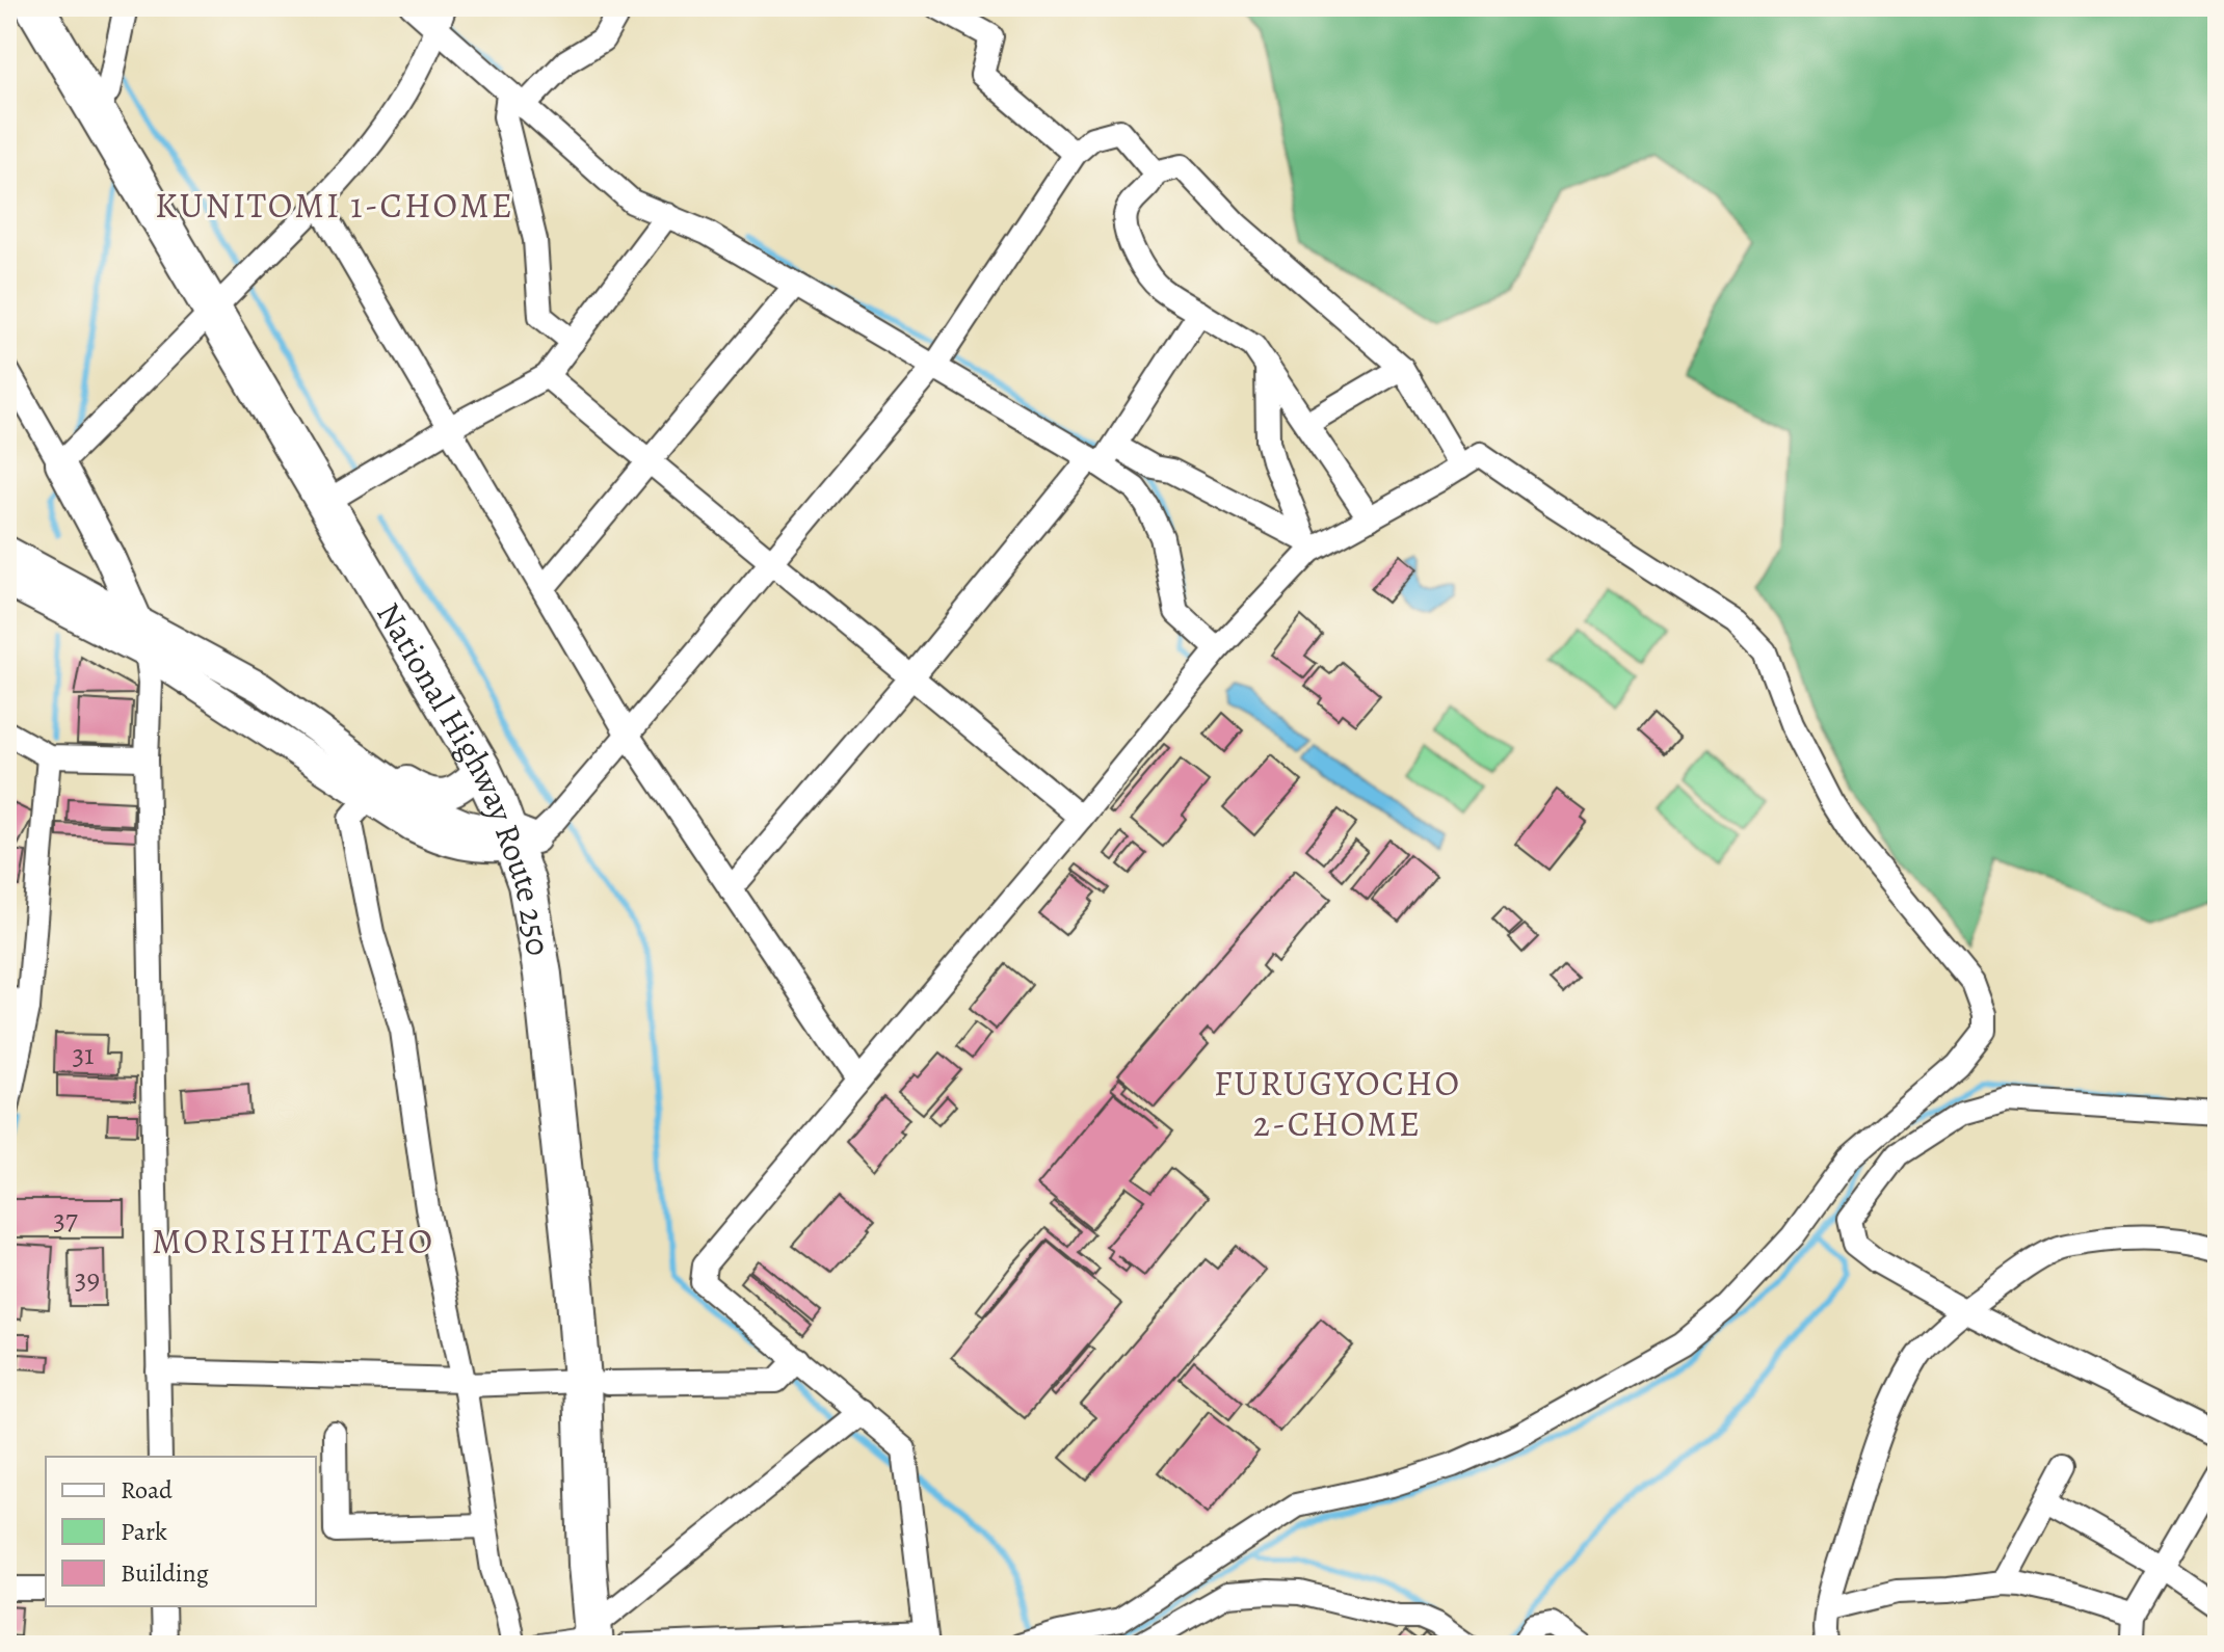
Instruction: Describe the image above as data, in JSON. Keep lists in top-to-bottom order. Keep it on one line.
{"streets":{"highway":["National Highway Route 250"]},"districts":["KUNITOMI 1-CHOME","FURUGYOCHO 2-CHOME","MORISHITACHO"],"house_numbers":["31","37","39"],"legend":["Road","Park","Building"]}
